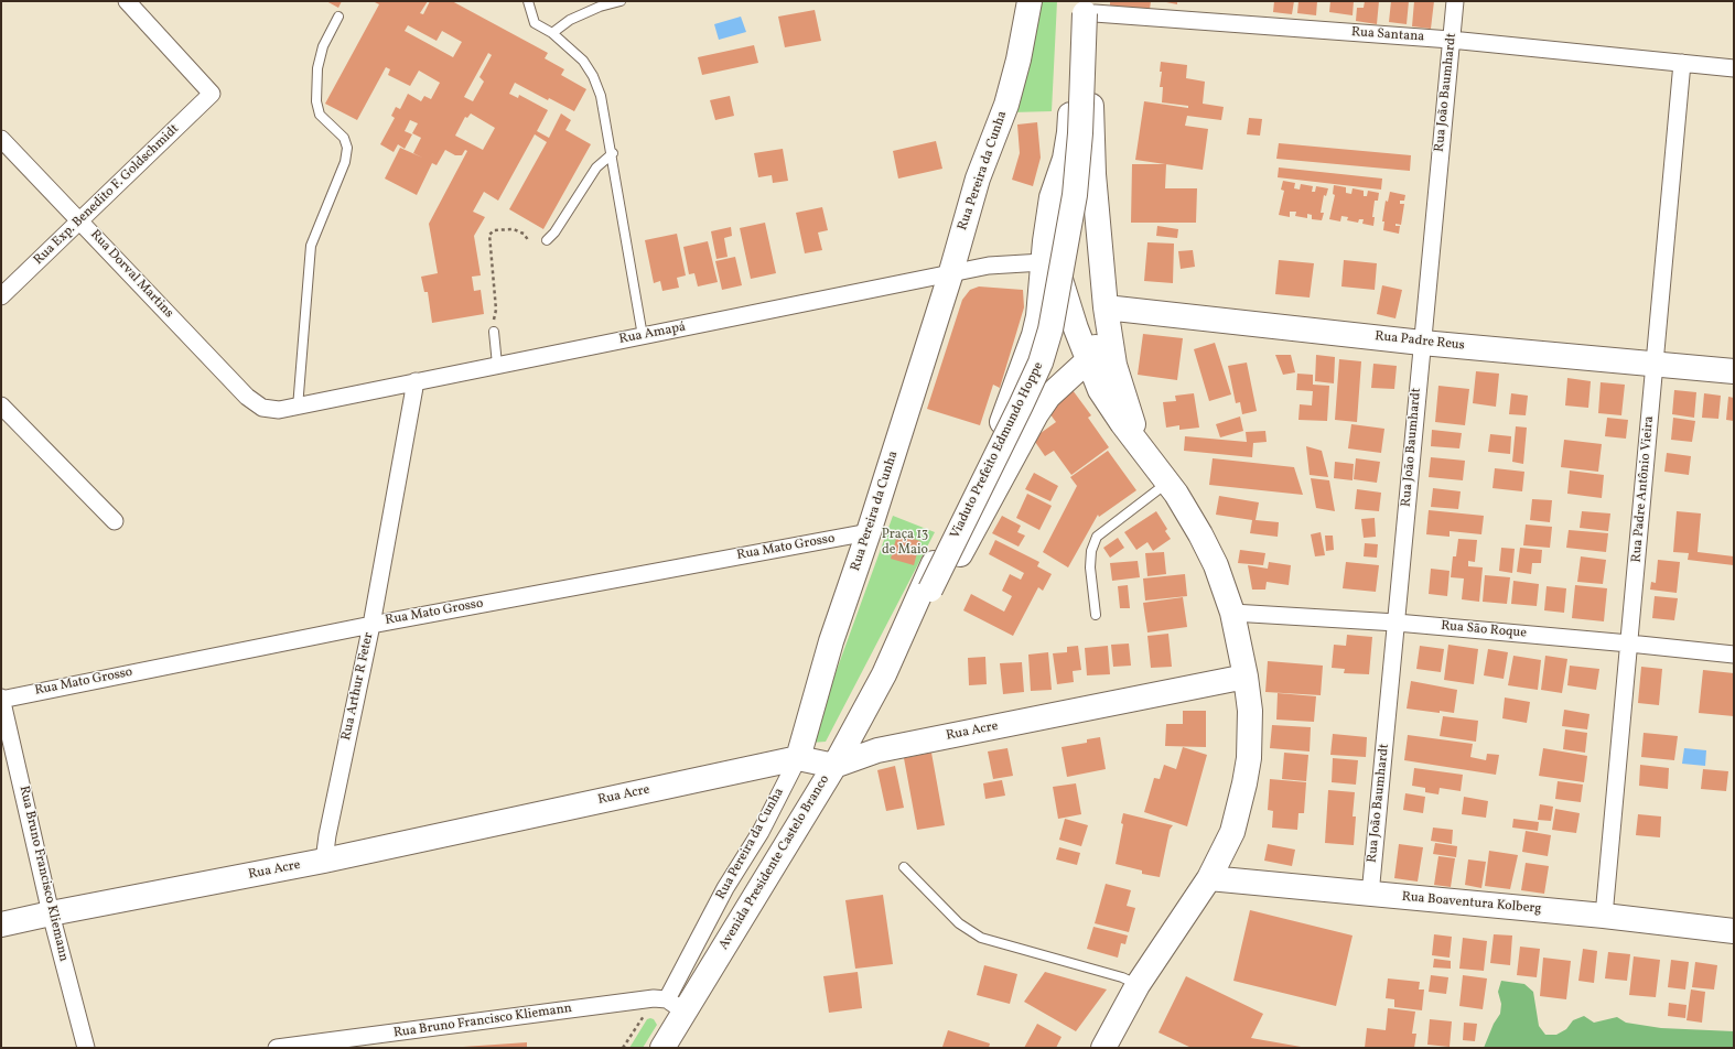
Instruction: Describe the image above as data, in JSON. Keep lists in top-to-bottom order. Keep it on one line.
{"streets":{"main road":["Rua Pereira da Cunha","Rua Padre Reus","Viaduto Prefeito Edmundo Hoppe","Rua Acre","Avenida Presidente Castelo Branco","Rua Boaventura Kolberg"],"street":["Rua Santana","Rua João Baumhardt","Rua Exp. Benedito F. Goldschmidt","Rua Dorval Martins","Rua Amapá","Rua Padre Antônio Vieira","Rua Mato Grosso","Rua São Roque","Rua Arthur R Feter","Rua Bruno Francisco Kliemann"]},"crossings":[["Rua Santana","Rua João Baumhardt"],["Rua Santana","Viaduto Prefeito Edmundo Hoppe"],["Rua Santana","Rua Padre Antônio Vieira"],["Rua Santana","Avenida Presidente Castelo Branco"],["Rua João Baumhardt","Rua Padre Reus"],["Rua João Baumhardt","Rua São Roque"],["Rua João Baumhardt","Rua Boaventura Kolberg"],["Rua Pereira da Cunha","Rua Amapá"],["Rua Pereira da Cunha","Rua Mato Grosso"],["Rua Pereira da Cunha","Rua Acre"],["Rua Pereira da Cunha","Avenida Presidente Castelo Branco"],["Rua Pereira da Cunha","Rua Bruno Francisco Kliemann"],["Rua Exp. Benedito F. Goldschmidt","Rua Dorval Martins"],["Rua Dorval Martins","Rua Amapá"],["Rua Amapá","Rua Arthur R Feter"],["Rua Amapá","Avenida Presidente Castelo Branco"],["Rua Padre Reus","Rua Padre Antônio Vieira"],["Rua Padre Reus","Avenida Presidente Castelo Branco"],["Viaduto Prefeito Edmundo Hoppe","Avenida Presidente Castelo Branco"],["Rua Padre Antônio Vieira","Rua São Roque"],["Rua Padre Antônio Vieira","Rua Boaventura Kolberg"],["Rua Mato Grosso","Rua Arthur R Feter"],["Rua Mato Grosso","Rua Bruno Francisco Kliemann"],["Rua Arthur R Feter","Rua Acre"],["Rua Acre","Avenida Presidente Castelo Branco"],["Rua Acre","Rua Bruno Francisco Kliemann"],["Avenida Presidente Castelo Branco","Rua Bruno Francisco Kliemann"]],"parks":["Praça 13 de Maio"]}
